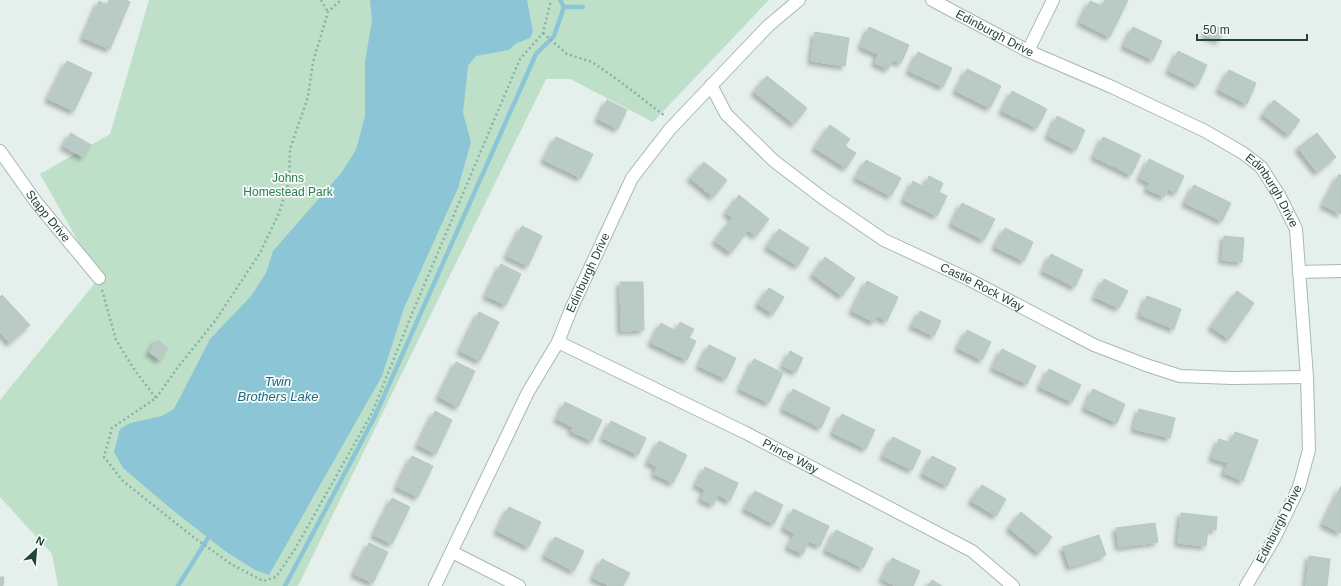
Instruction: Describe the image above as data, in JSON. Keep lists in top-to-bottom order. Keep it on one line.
{"streets":{"street":["Edinburgh Drive","Stapp Drive","Castle Rock Way","Prince Way"]},"crossings":[["Edinburgh Drive","Castle Rock Way"],["Edinburgh Drive","Prince Way"]],"water":["Twin Brothers Lake"],"parks":["Johns Homestead Park"],"scale_bar":"50 m","north":"top right"}
